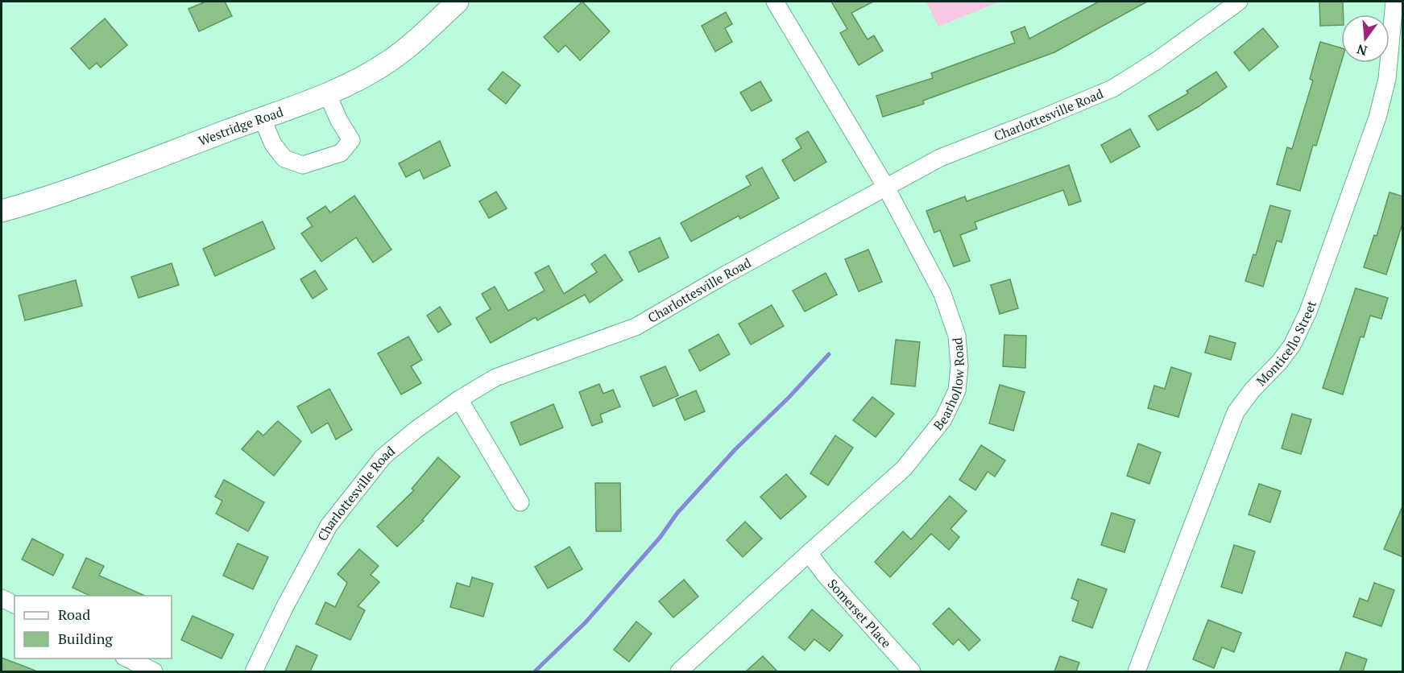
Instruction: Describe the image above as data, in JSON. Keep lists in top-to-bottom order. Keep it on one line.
{"streets":{"main road":["Westridge Road"],"street":["Charlottesville Road","Monticello Street","Bearhollow Road","Somerset Place"]},"crossings":[["Charlottesville Road","Bearhollow Road"],["Bearhollow Road","Somerset Place"]],"legend":["Road","Building"],"north":"bottom"}
